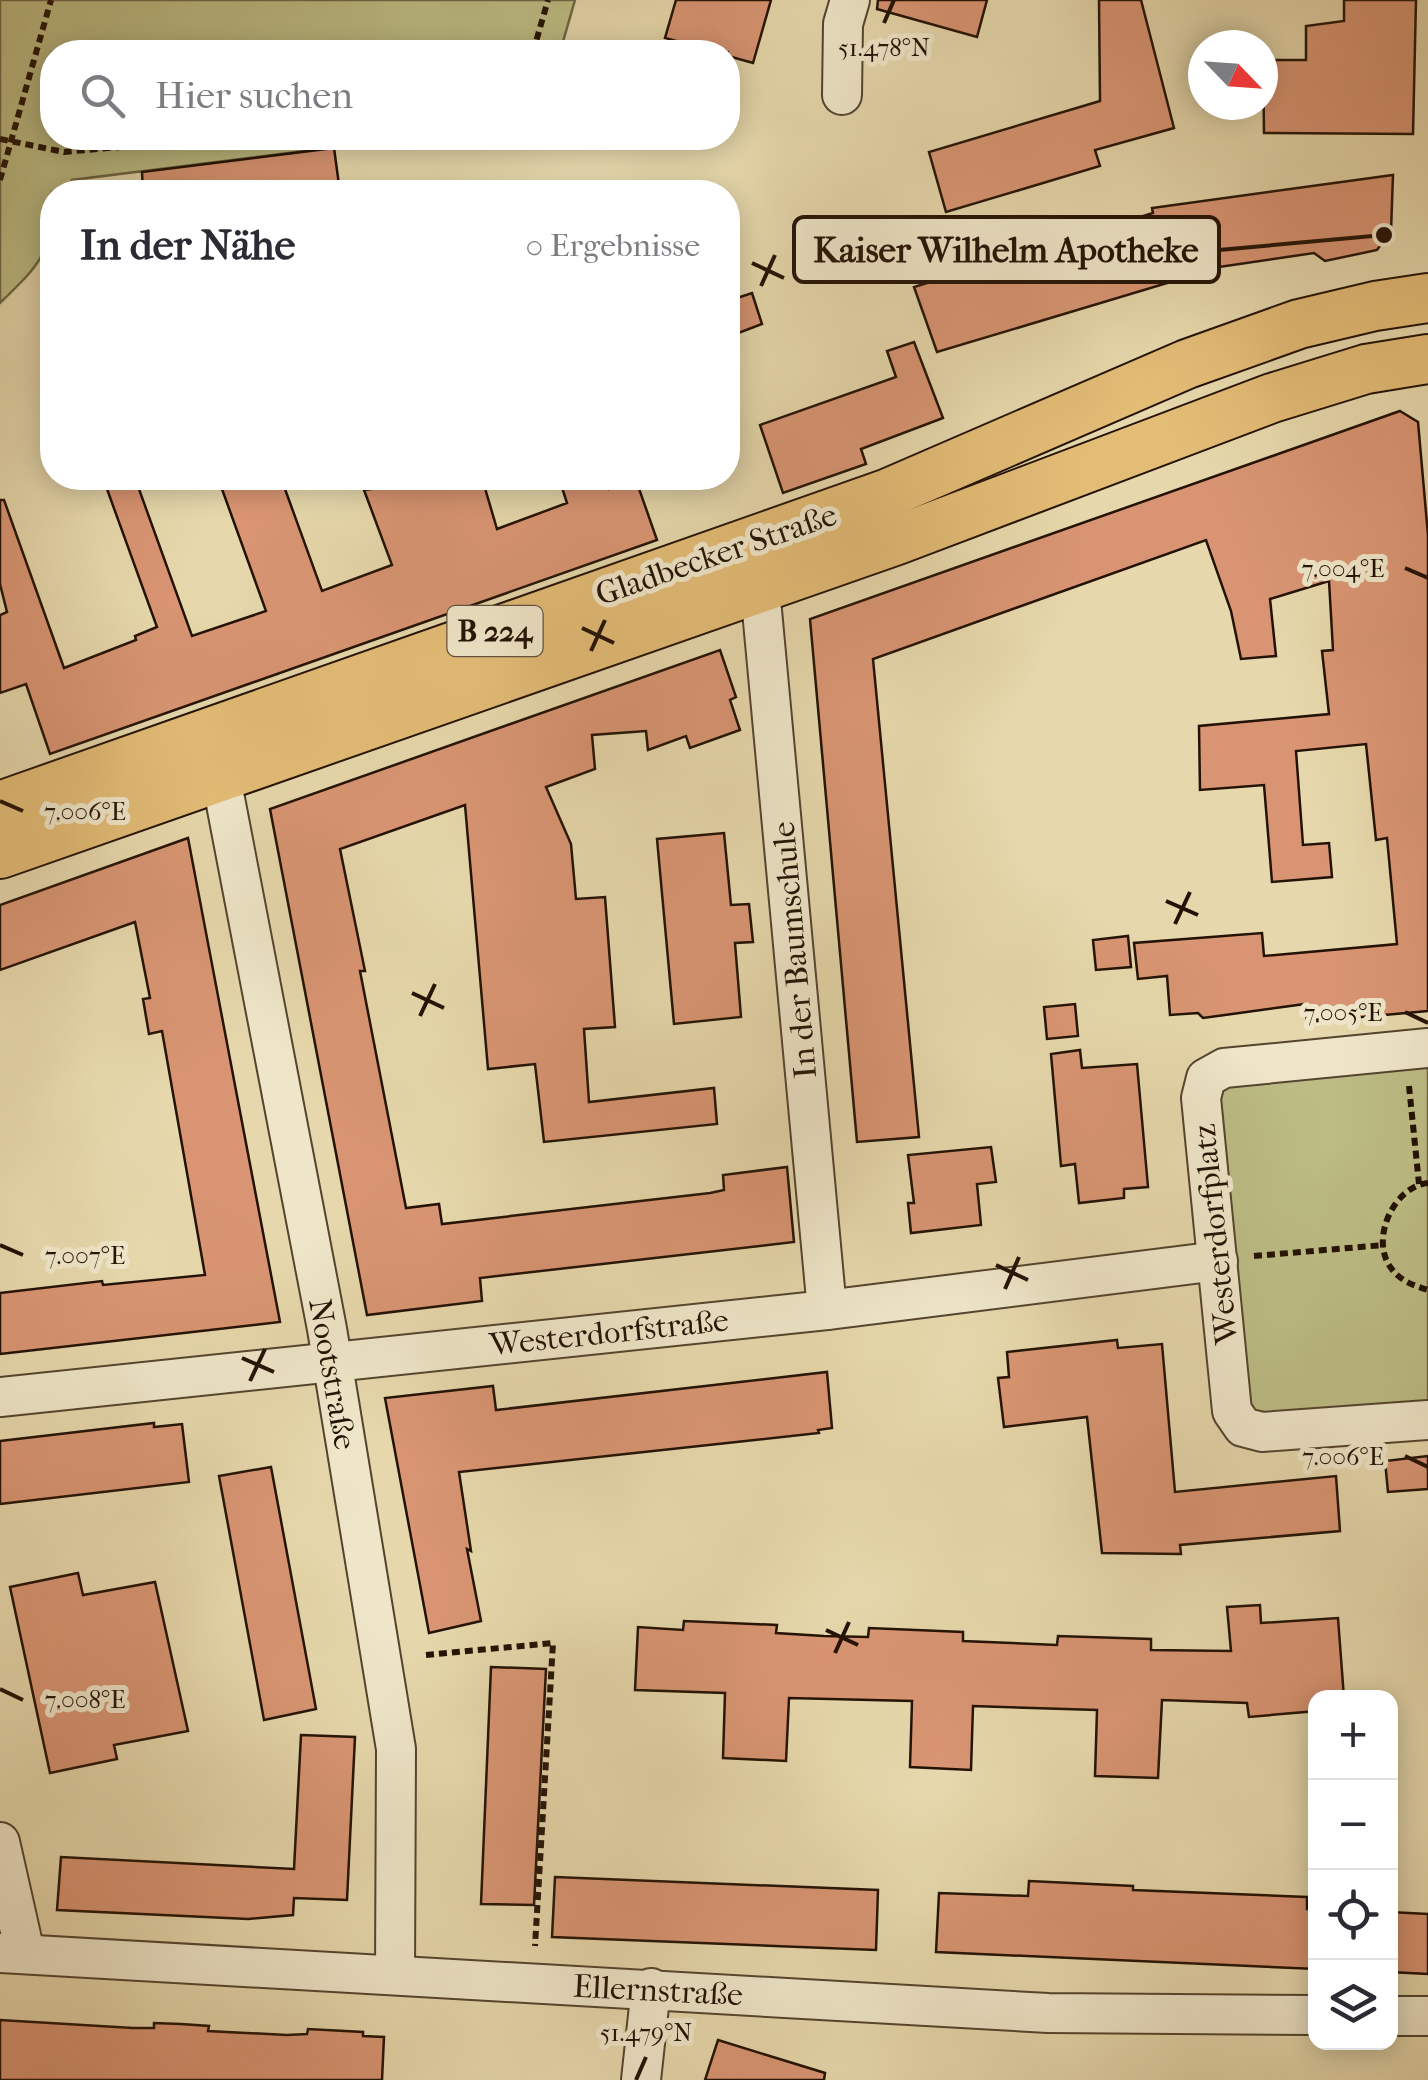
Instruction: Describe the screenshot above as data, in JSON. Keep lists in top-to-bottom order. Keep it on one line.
{"streets":{"main road":["Gladbecker Straße","B 224"],"street":["In der Baumschule","Westerdorfplatz","Westerdorfstraße","Nootstraße","Ellernstraße"]},"crossings":[["Gladbecker Straße","In der Baumschule"],["Gladbecker Straße","Nootstraße"],["In der Baumschule","Westerdorfstraße"],["Westerdorfplatz","Westerdorfstraße"],["Westerdorfstraße","Nootstraße"],["Nootstraße","Ellernstraße"]],"places":["Kaiser Wilhelm Apotheke"],"north":"bottom right","page":{"search":"Hier suchen","heading":["In der Nähe","0 Ergebnisse"],"map_buttons":["+","−"]},"coordinates":["51.478°N","7.004°E","7.006°E","7.005°E","7.007°E","7.008°E","51.479°N"]}
